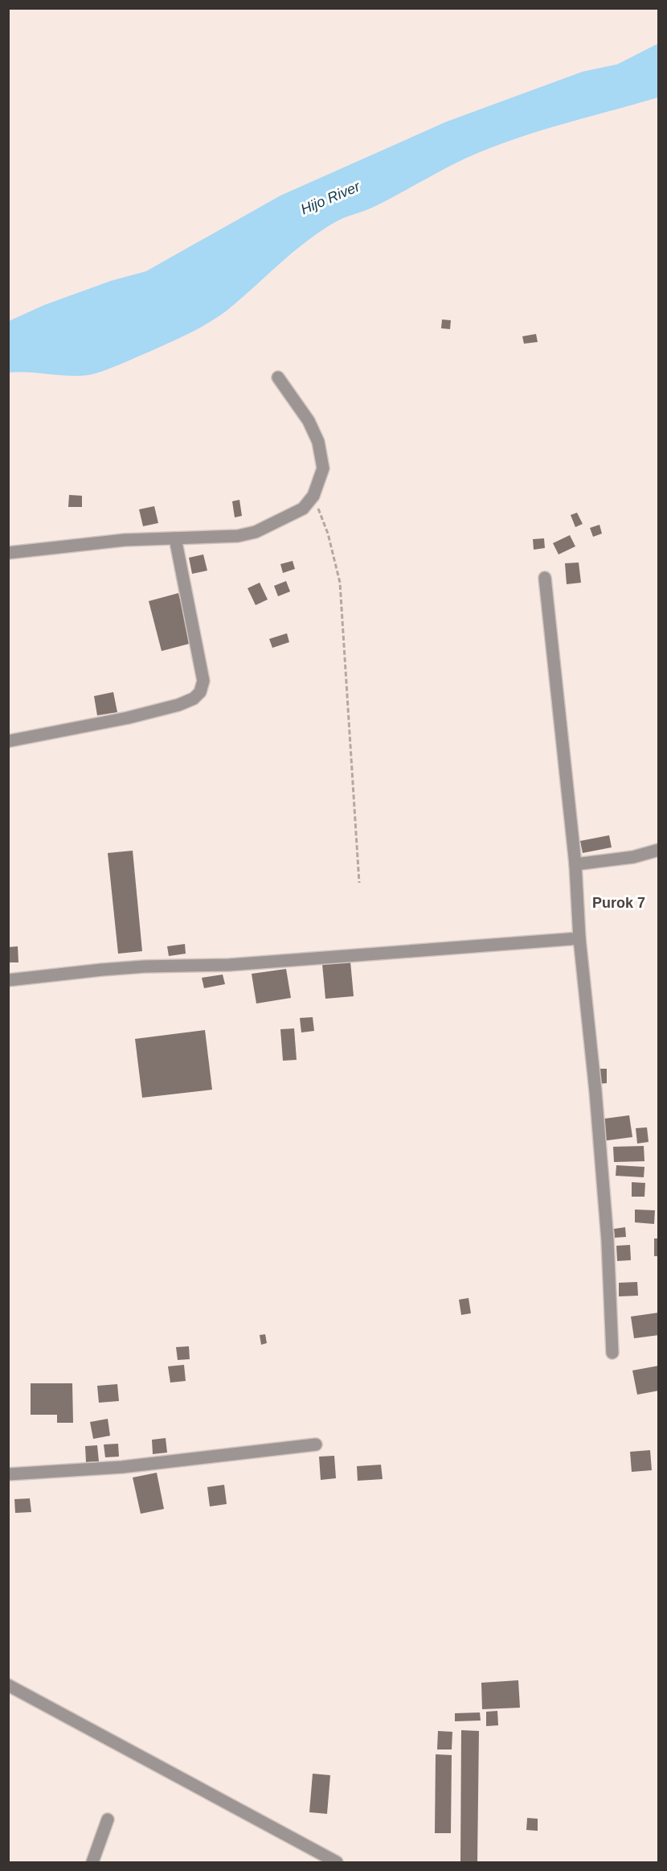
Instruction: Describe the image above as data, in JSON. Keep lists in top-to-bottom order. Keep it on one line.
{"districts":["Purok 7"],"water":["Hijo River"]}
